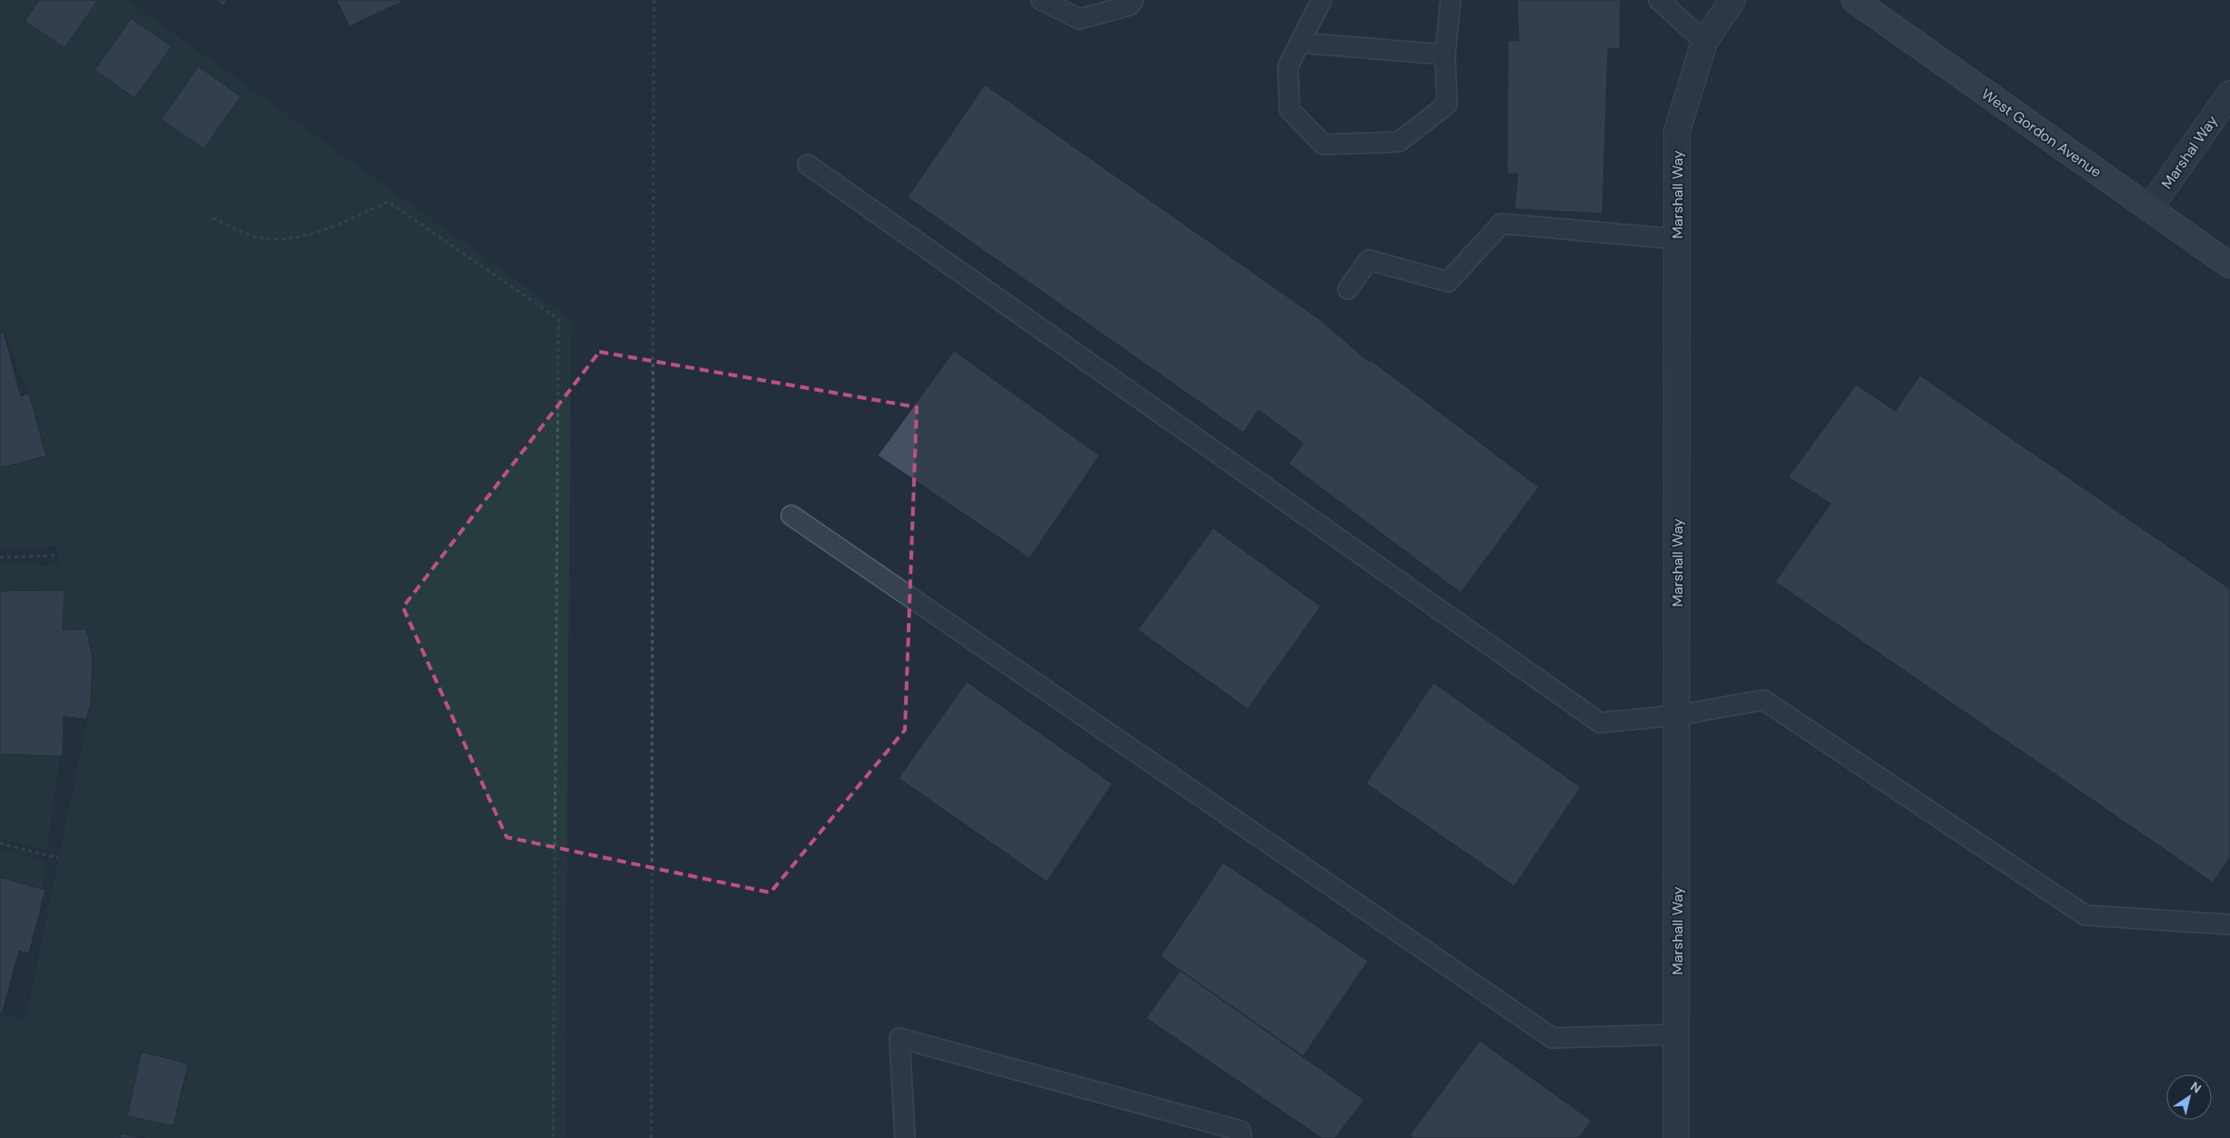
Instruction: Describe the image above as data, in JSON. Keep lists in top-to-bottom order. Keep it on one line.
{"streets":{"main road":["West Gordon Avenue"],"street":["Marshal Way","Marshall Way"]},"crossings":[["West Gordon Avenue","Marshal Way"]],"north":"top right"}
